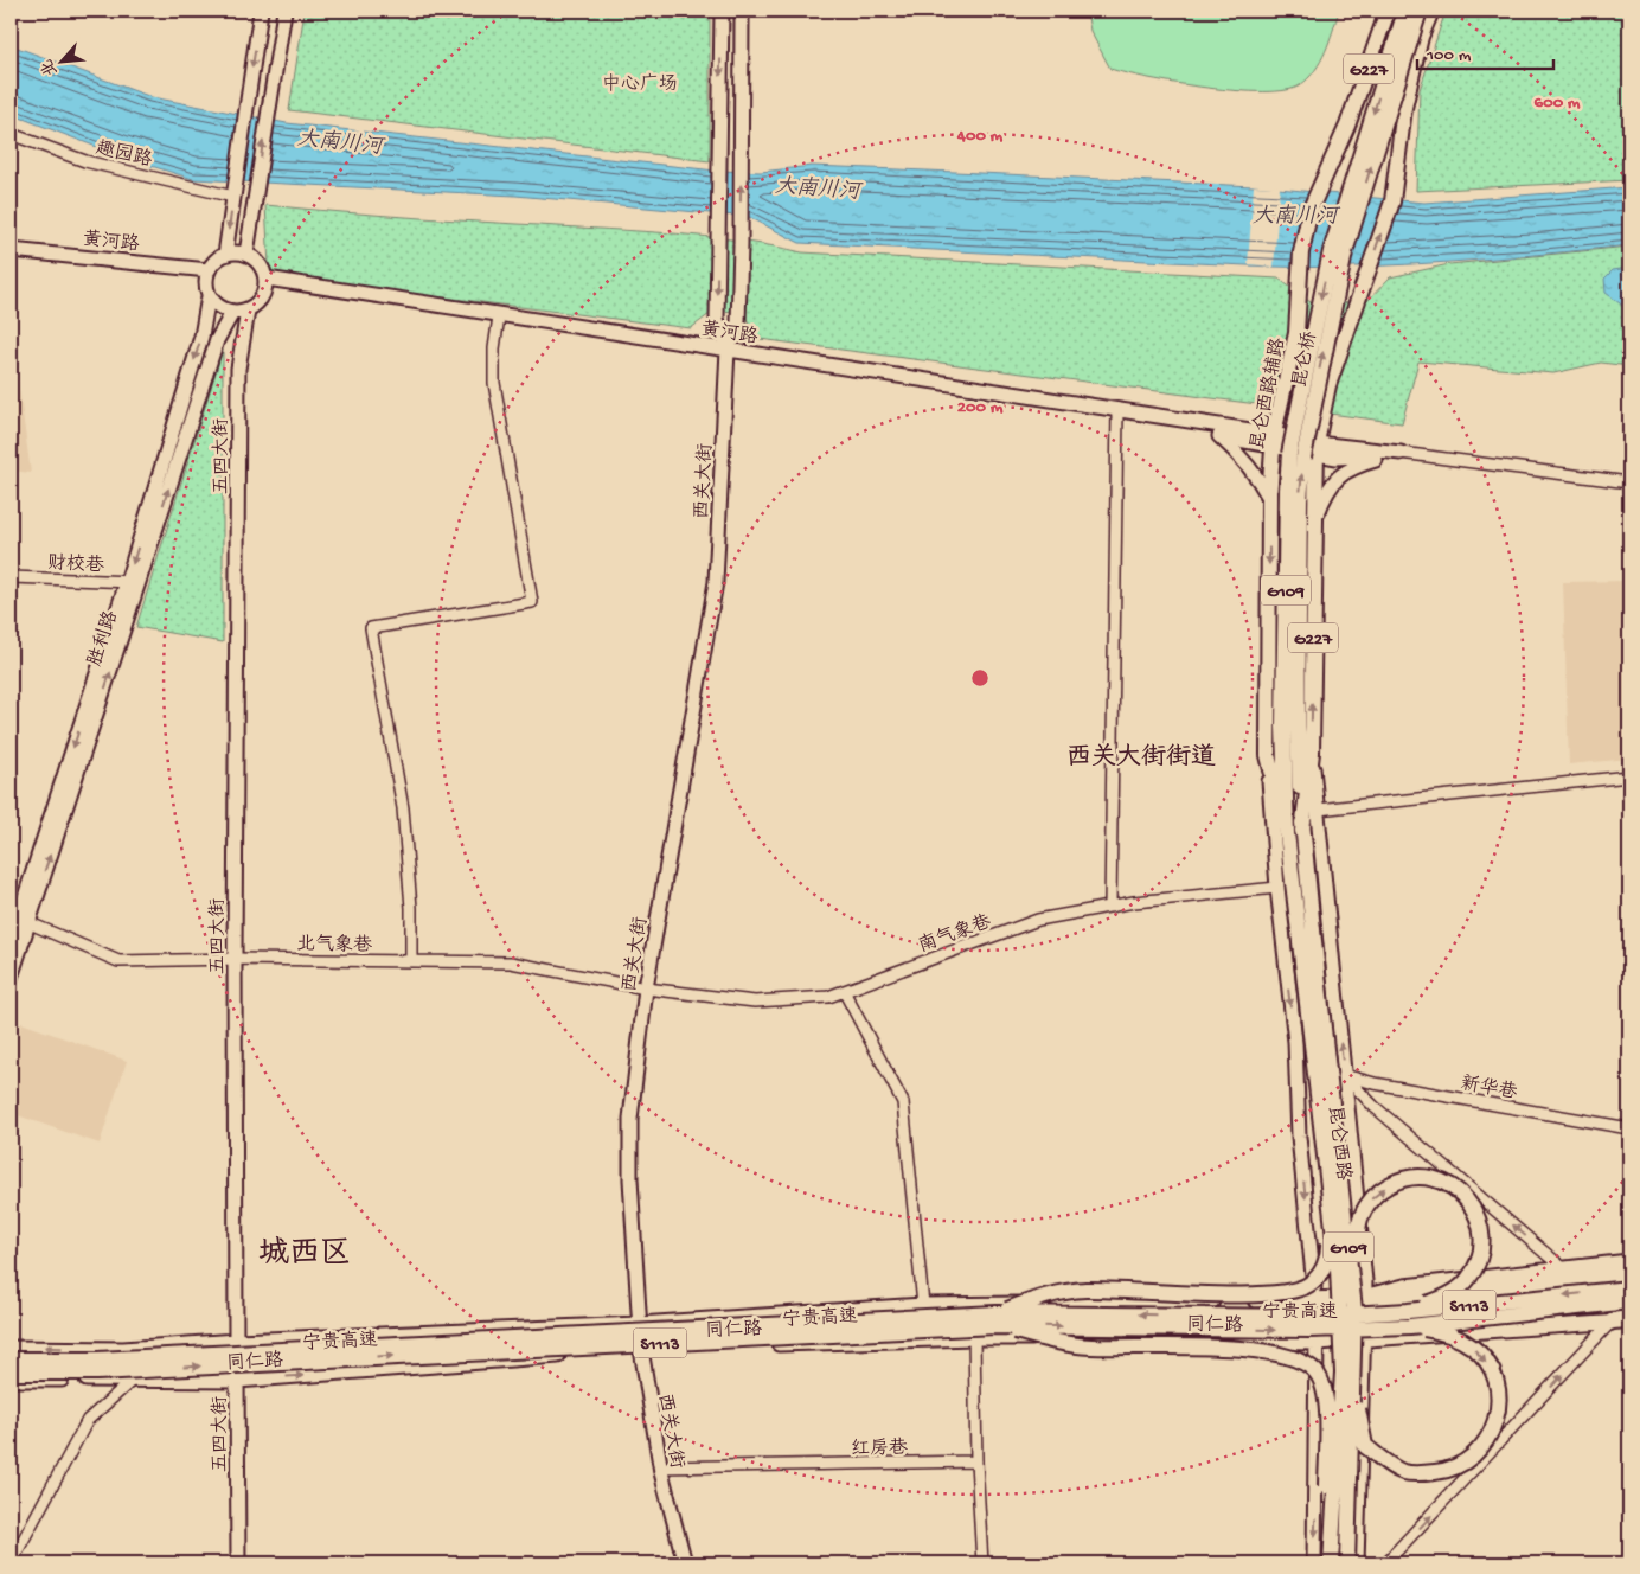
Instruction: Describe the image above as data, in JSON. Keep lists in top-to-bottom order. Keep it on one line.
{"streets":{"highway":["G227","昆仑桥","昆仑西路辅路","G109","昆仑西路","S1113","宁贵高速"],"main road":["黄河路","五四大街","西关大街","胜利路","同仁路"],"street":["趣园路","财校巷","南气象巷","北气象巷","新华巷","红房巷"]},"crossings":[["G227","昆仑西路"],["黄河路","五四大街"],["黄河路","西关大街"],["黄河路","胜利路"],["昆仑桥","昆仑西路"],["昆仑西路辅路","昆仑西路"],["五四大街","胜利路"],["五四大街","北气象巷"],["五四大街","同仁路"],["西关大街","南气象巷"],["西关大街","北气象巷"],["西关大街","同仁路"],["西关大街","红房巷"],["财校巷","胜利路"],["胜利路","北气象巷"],["南气象巷","北气象巷"]],"districts":["西关大街街道","城西区"],"water":["大南川河"],"parks":["中心广场"],"scale_bar":"100 m","north":"bottom left","rings":["600 m","400 m","200 m"]}
